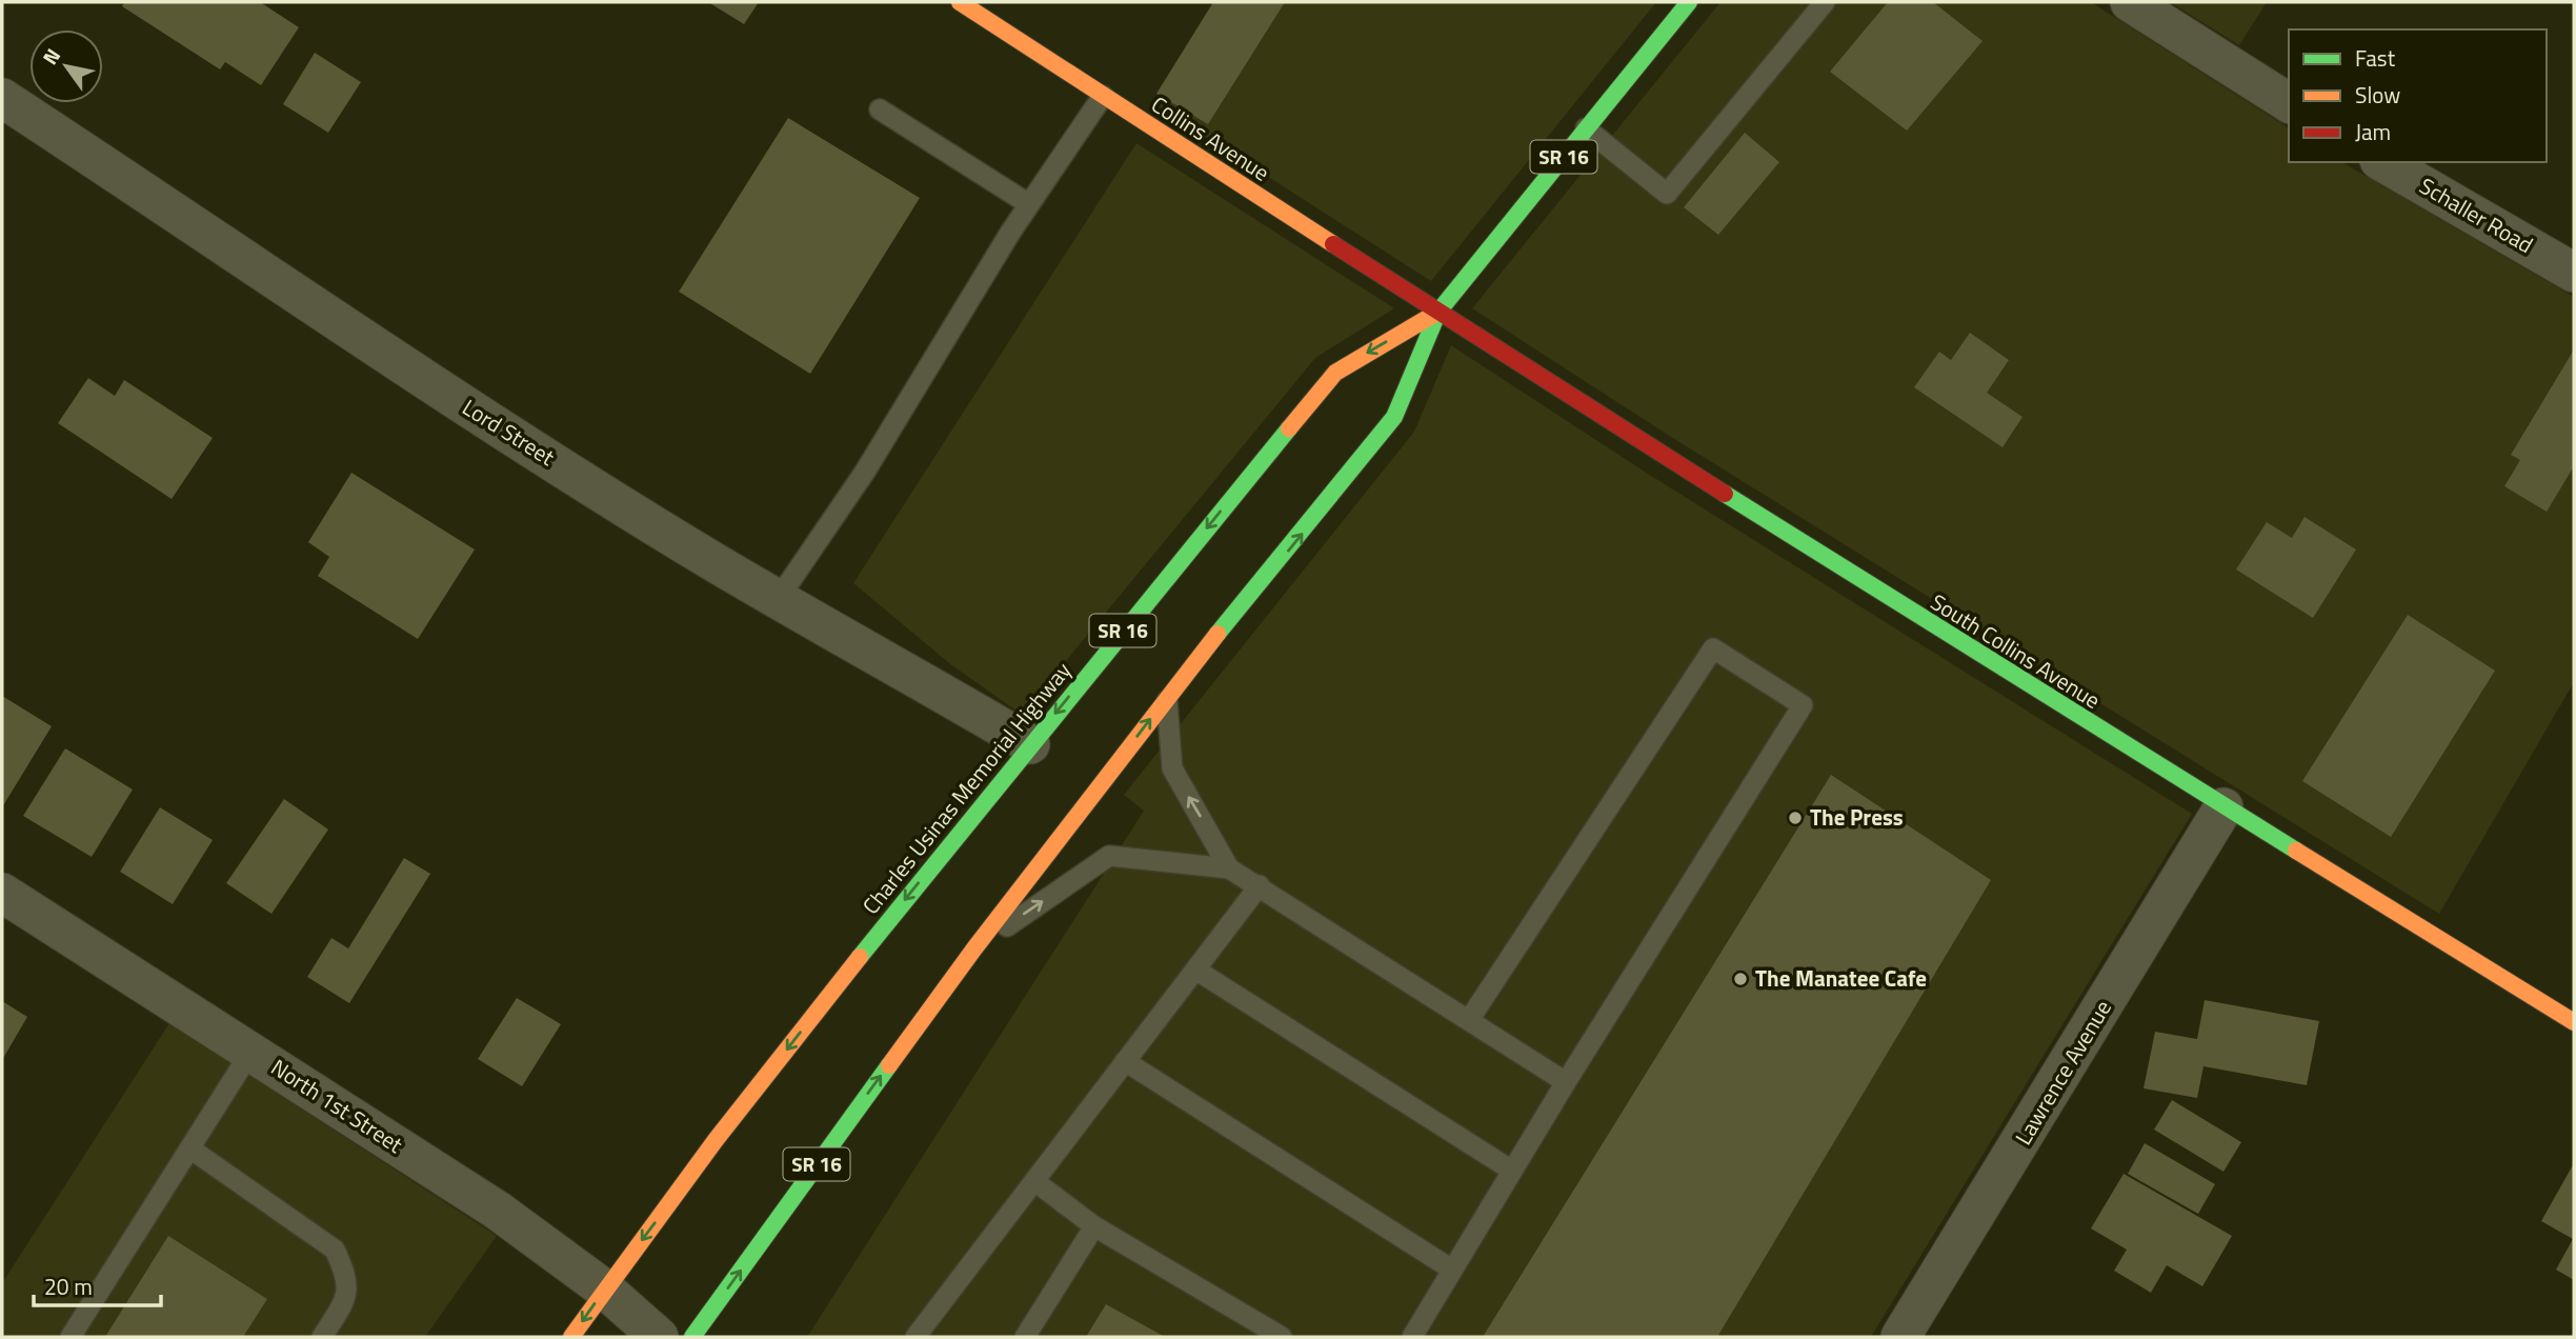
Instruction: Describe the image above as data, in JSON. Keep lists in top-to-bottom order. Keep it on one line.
{"streets":{"main road":["Collins Avenue","SR 16","South Collins Avenue","Charles Usinas Memorial Highway"],"street":["Schaller Road","Lord Street","Lawrence Avenue","North 1st Street"]},"crossings":[["Collins Avenue","South Collins Avenue"],["Collins Avenue","Charles Usinas Memorial Highway"],["Lord Street","Charles Usinas Memorial Highway"],["South Collins Avenue","Charles Usinas Memorial Highway"],["South Collins Avenue","Lawrence Avenue"],["Charles Usinas Memorial Highway","North 1st Street"]],"places":["The Press","The Manatee Cafe"],"legend":["Fast","Slow","Jam"],"scale_bar":"20 m","north":"top left"}
